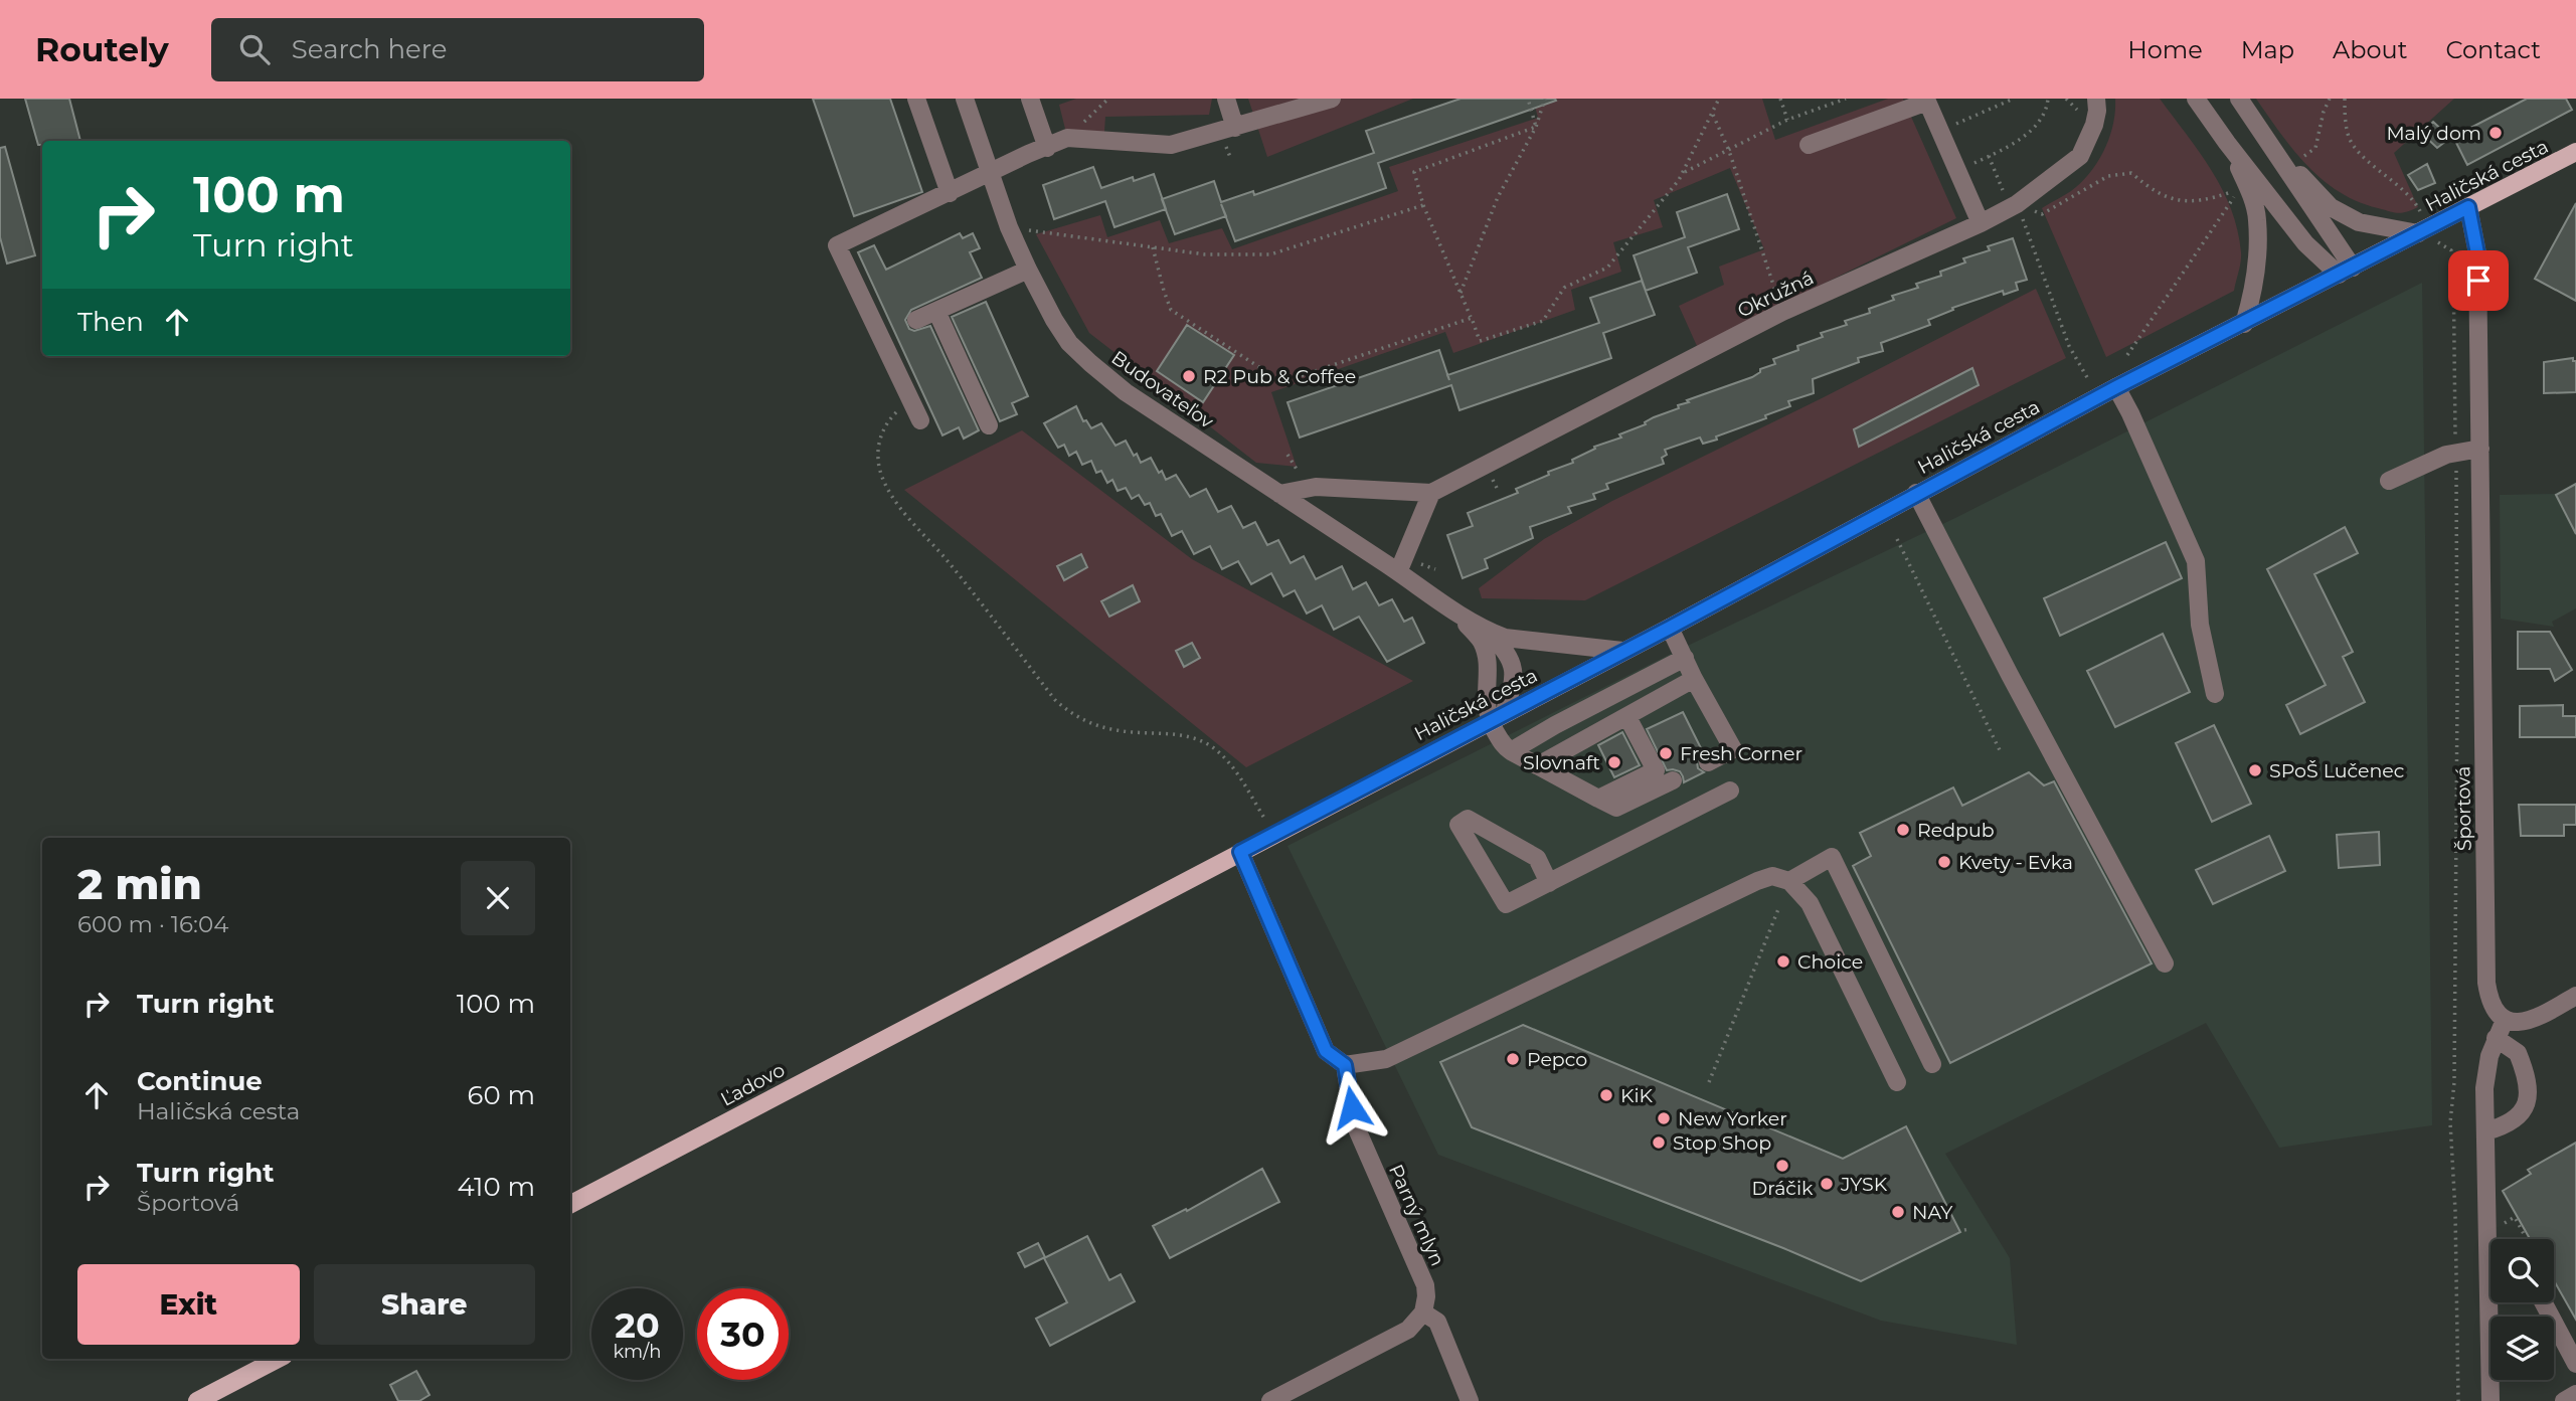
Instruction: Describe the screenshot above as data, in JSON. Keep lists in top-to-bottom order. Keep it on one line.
{"streets":{"main road":["Haličská cesta","Ľadovo"],"street":["Okružná","Budovateľov","Športová","Parný mlyn"]},"crossings":[["Haličská cesta","Budovateľov"],["Haličská cesta","Športová"],["Haličská cesta","Ľadovo"]],"places":["Malý dom","R2 Pub & Coffee","Fresh Corner","Slovnaft","SPoŠ Lučenec","Redpub","Kvety - Evka","Choice","Pepco","KiK","New Yorker","Stop Shop","Dráčik","JYSK","NAY"],"page":{"header":"Routely","search":"Search here","nav":["Home","Map","About","Contact"],"turn":["100 m","Turn right"],"then":"Then","heading":["2 min","600 m · 16:04"],"list":[{"name":"Turn right","value":"100 m"},{"name":"Continue","note":"Haličská cesta","value":"60 m"},{"name":"Turn right","note":"Športová","value":"410 m"}],"buttons":["Exit","Share"],"speed":"20 km/h","limit":"30"}}
